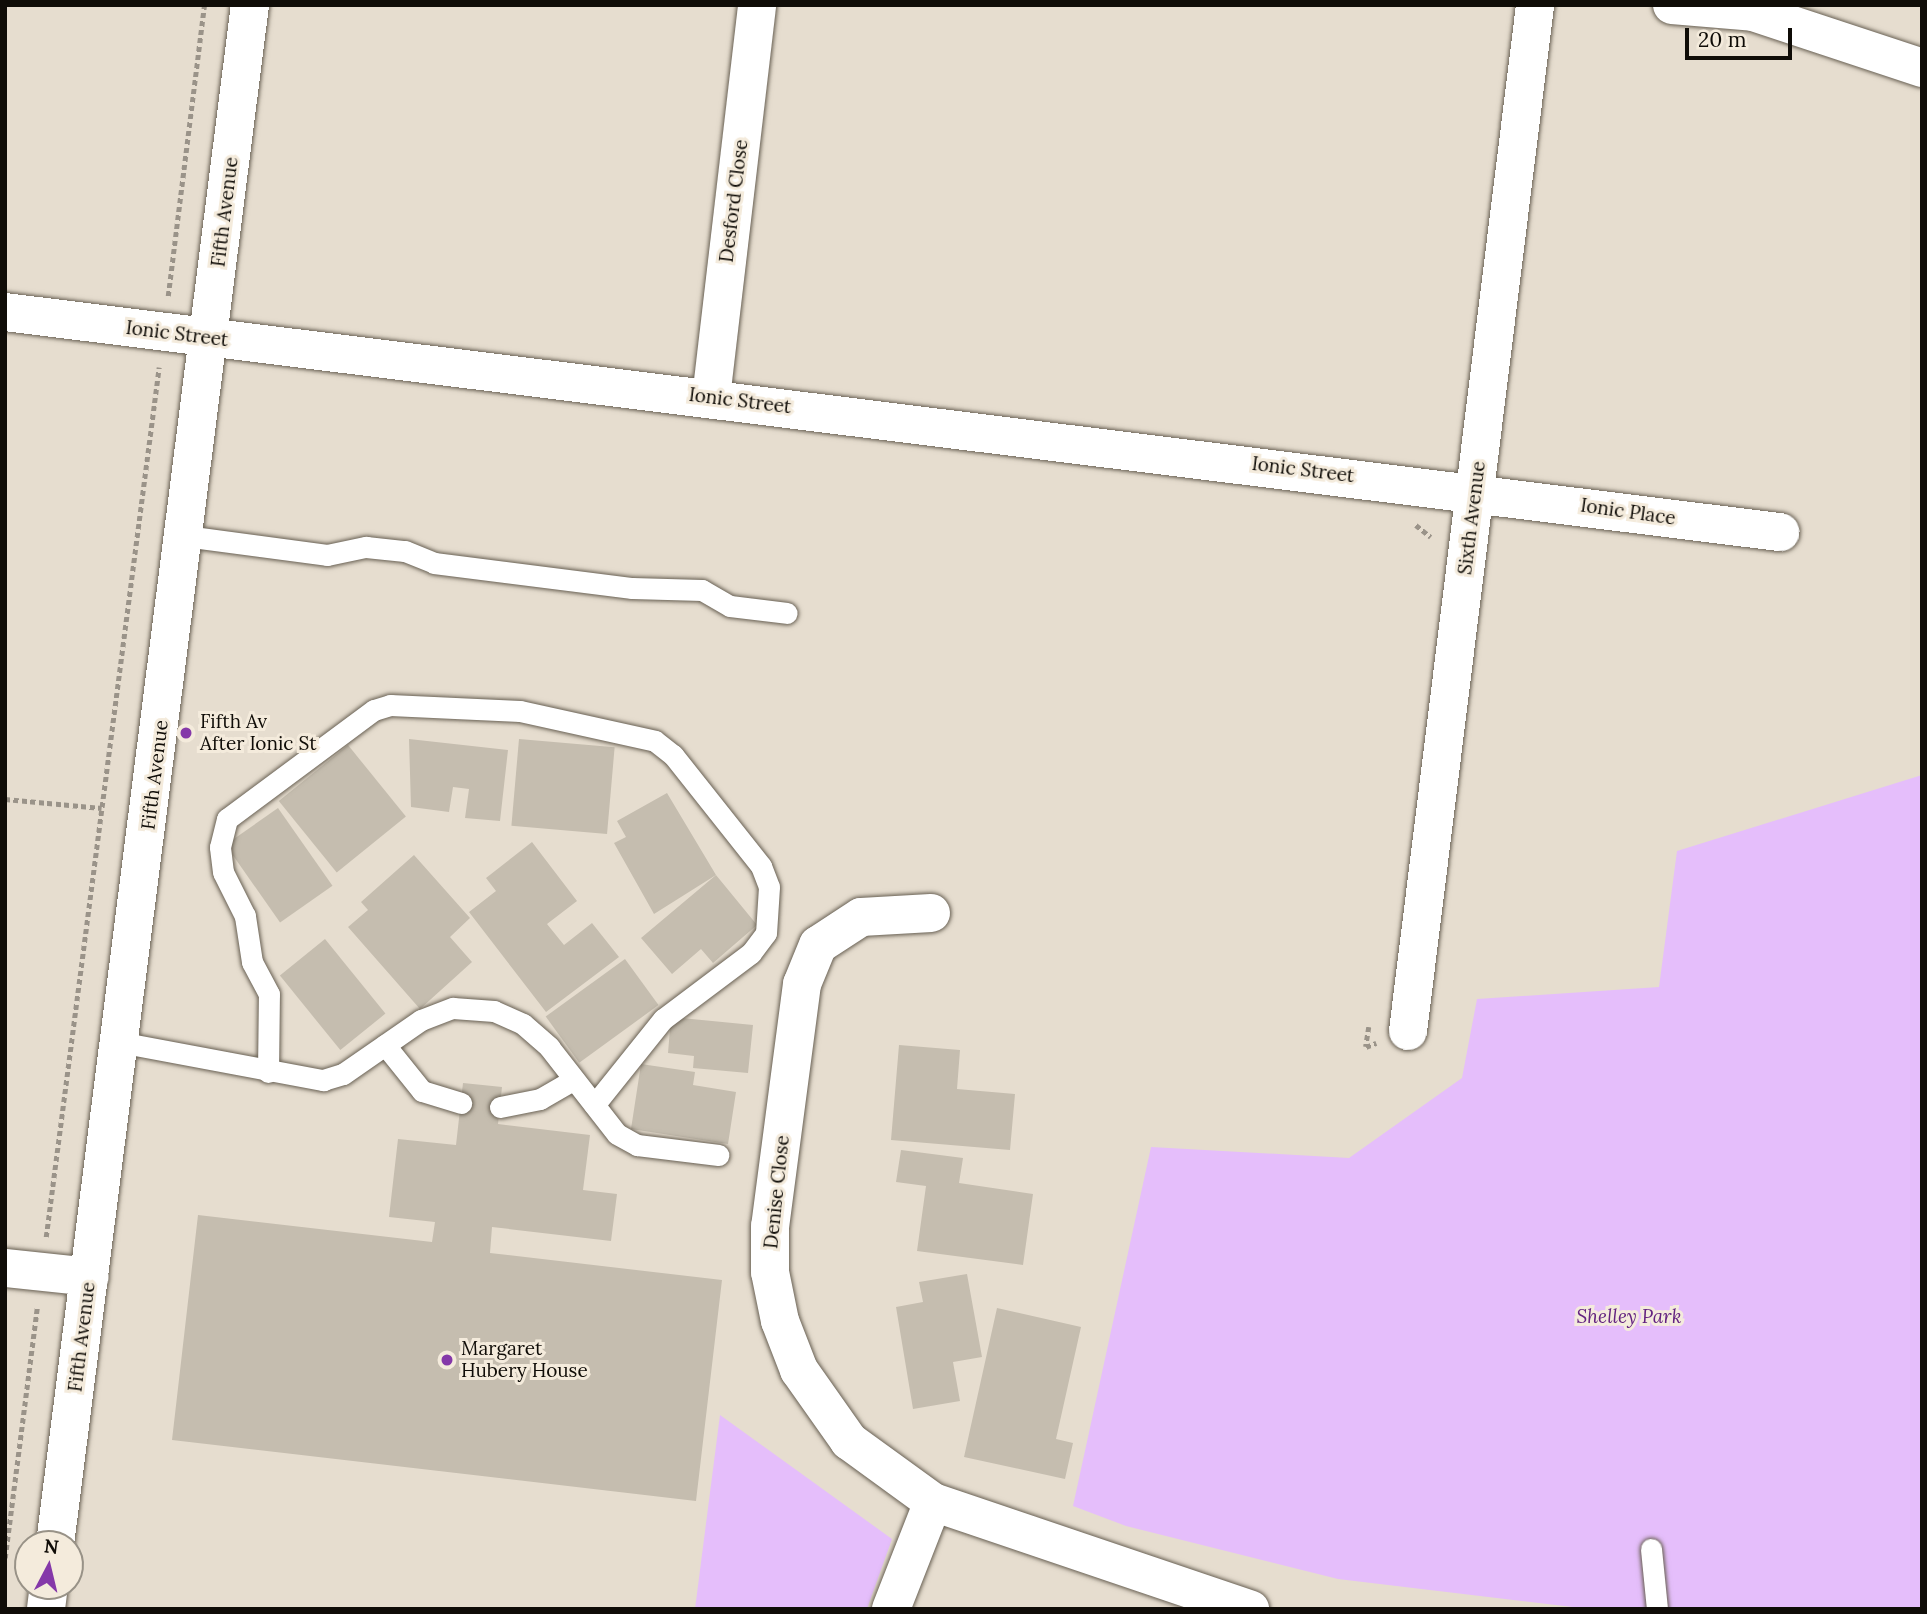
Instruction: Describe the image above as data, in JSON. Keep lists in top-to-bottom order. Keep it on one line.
{"streets":{"street":["Desford Close","Fifth Avenue","Ionic Street","Ionic Place","Sixth Avenue","Denise Close"]},"crossings":[["Desford Close","Ionic Street"],["Fifth Avenue","Ionic Street"],["Ionic Street","Ionic Place"],["Ionic Street","Sixth Avenue"],["Ionic Place","Sixth Avenue"]],"parks":["Shelley Park"],"places":["Fifth Av After Ionic St","Margaret Hubery House"],"scale_bar":"20 m","north":"top"}
